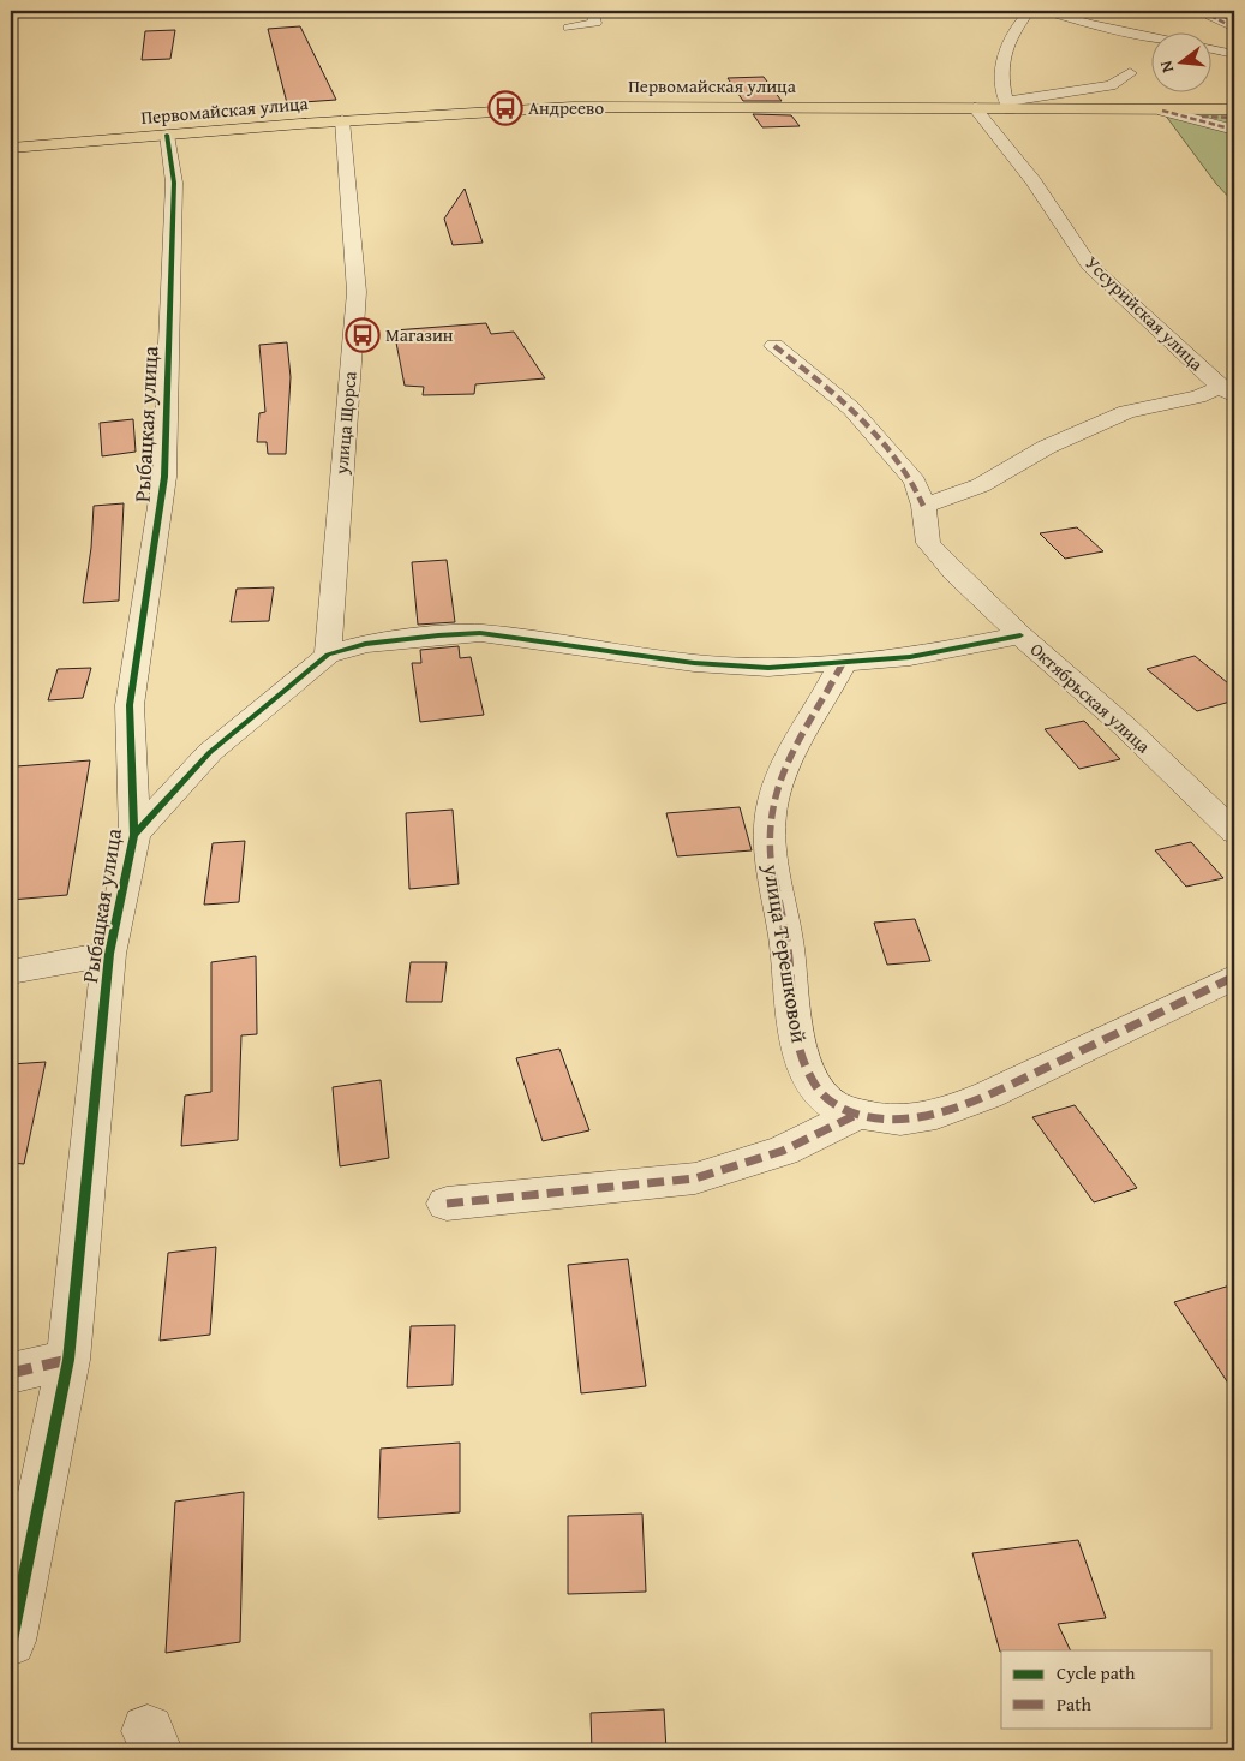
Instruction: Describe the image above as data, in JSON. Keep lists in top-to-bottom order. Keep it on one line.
{"streets":{"main road":["Первомайская улица"],"street":["Уссурийская улица","улица Щорса","Рыбацкая улица","Октябрьская улица","улица Терешковой"]},"crossings":[["Первомайская улица","Уссурийская улица"],["Первомайская улица","улица Щорса"],["Первомайская улица","Рыбацкая улица"]],"places":{"bus stop":["Андреево","Магазин"]},"legend":["Cycle path","Path"],"north":"left"}
